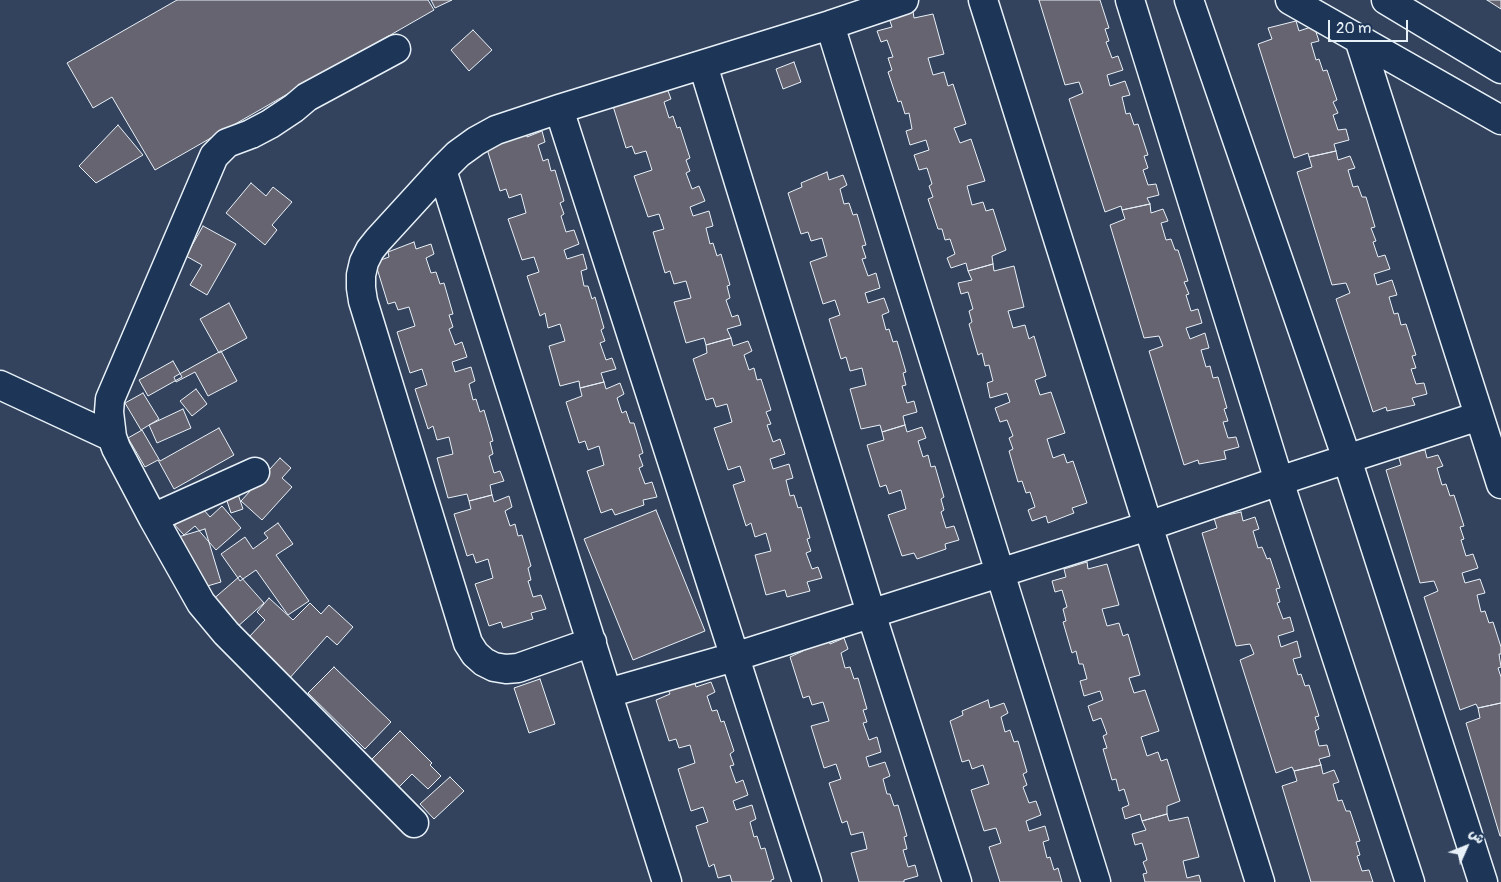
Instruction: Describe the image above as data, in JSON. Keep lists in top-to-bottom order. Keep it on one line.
{"scale_bar":"20 m","north":"top right"}
